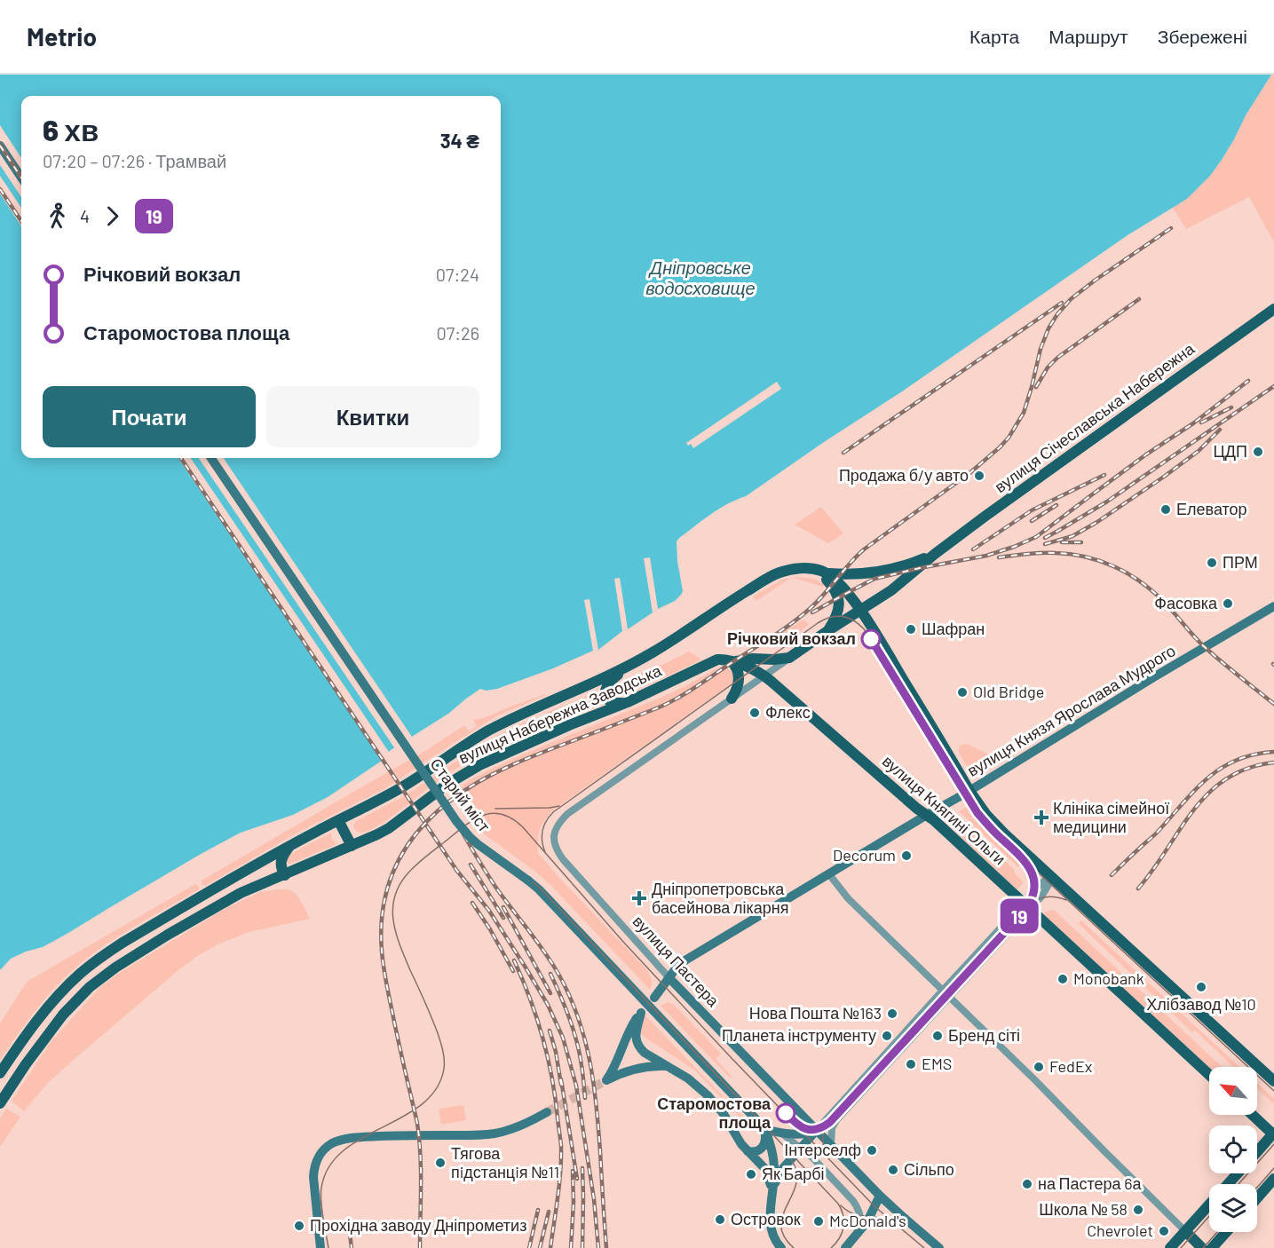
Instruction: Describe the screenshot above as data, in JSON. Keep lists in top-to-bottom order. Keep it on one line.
{"streets":{"main road":["вулиця Січеславська Набережна","вулиця Князя Ярослава Мудрого","вулиця Набережна Заводська","Старий міст","вулиця Княгині Ольги","вулиця Пастера"]},"crossings":[["вулиця Січеславська Набережна","вулиця Набережна Заводська"],["вулиця Січеславська Набережна","вулиця Княгині Ольги"],["вулиця Січеславська Набережна","вулиця Пастера"],["вулиця Князя Ярослава Мудрого","вулиця Княгині Ольги"],["вулиця Князя Ярослава Мудрого","вулиця Пастера"],["вулиця Набережна Заводська","вулиця Княгині Ольги"],["вулиця Набережна Заводська","вулиця Пастера"],["вулиця Княгині Ольги","вулиця Пастера"]],"water":["Дніпровське водосховище"],"places":{"other":["ЦДП","Продажа б/у авто","Елеватор","ПРМ","Фасовка","Шафран","Річковий вокзал","Old Bridge","Флекс","Decorum","Monobank","Хлібзавод №10","Нова Пошта №163","Планета інструменту","Бренд сіті","EMS","FedEx","Старомостова площа","Інтерселф","Тягова пiдстанцiя №11","Сільпо","Як Барбі","на Пастера 6а","Школа № 58","Островок","McDonald's","Прохідна заводу Дніпрометиз","Chevrolet"],"health":["Клініка сімейної медицини","Дніпропетровська басейнова лікарня"]},"lines":["tram line 19"],"north":"top left","page":{"header":"Metrio","nav":["Карта","Маршрут","Збережені"],"on_map":"19","heading":["6 хв","07:20 – 07:26 · Трамвай","34 ₴"],"legs":["4","19"],"list":[{"name":"Річковий вокзал","value":"07:24"},{"name":"Старомостова площа","value":"07:26"}],"buttons":["Почати","Квитки"]}}
